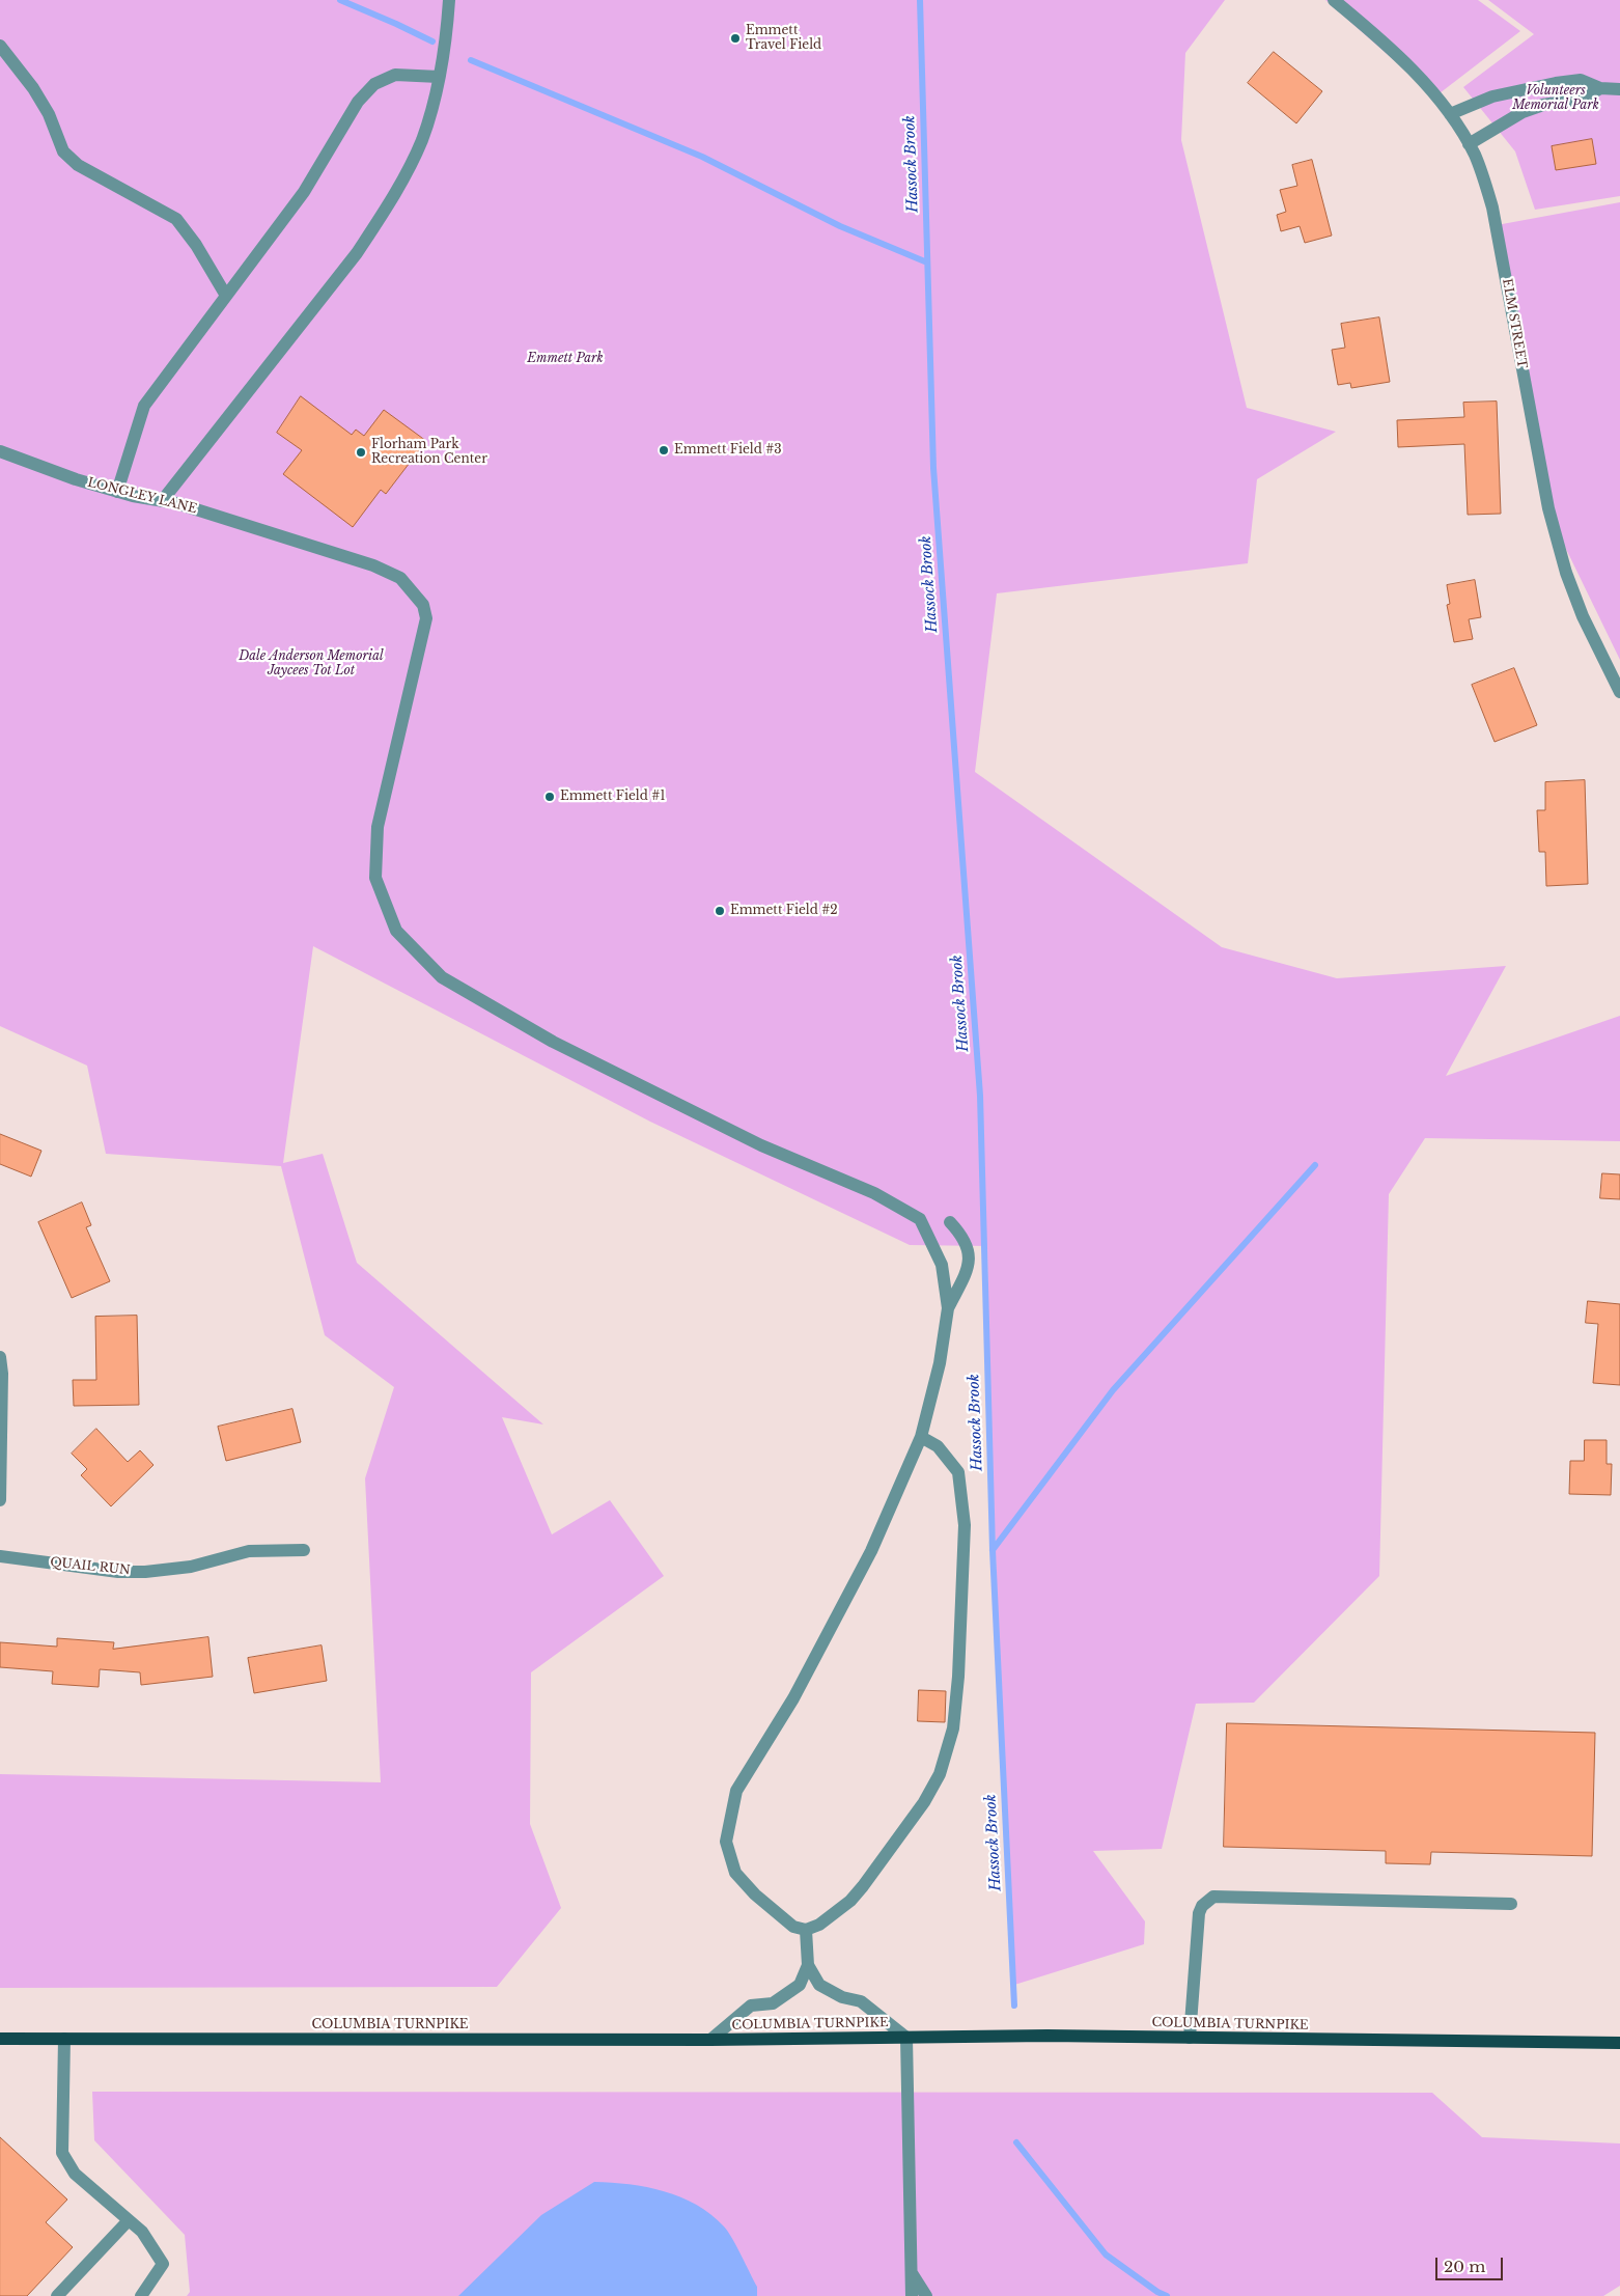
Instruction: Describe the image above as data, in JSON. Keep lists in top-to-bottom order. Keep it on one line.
{"streets":{"main road":["COLUMBIA TURNPIKE"],"street":["ELM STREET","LONGLEY LANE","QUAIL RUN"]},"water":["Hassock Brook"],"parks":["Volunteers Memorial Park","Emmett Park","Dale Anderson Memorial Jaycees Tot Lot"],"places":["Emmett Travel Field","Emmett Field #3","Florham Park Recreation Center","Emmett Field #1","Emmett Field #2"],"scale_bar":"20 m"}
